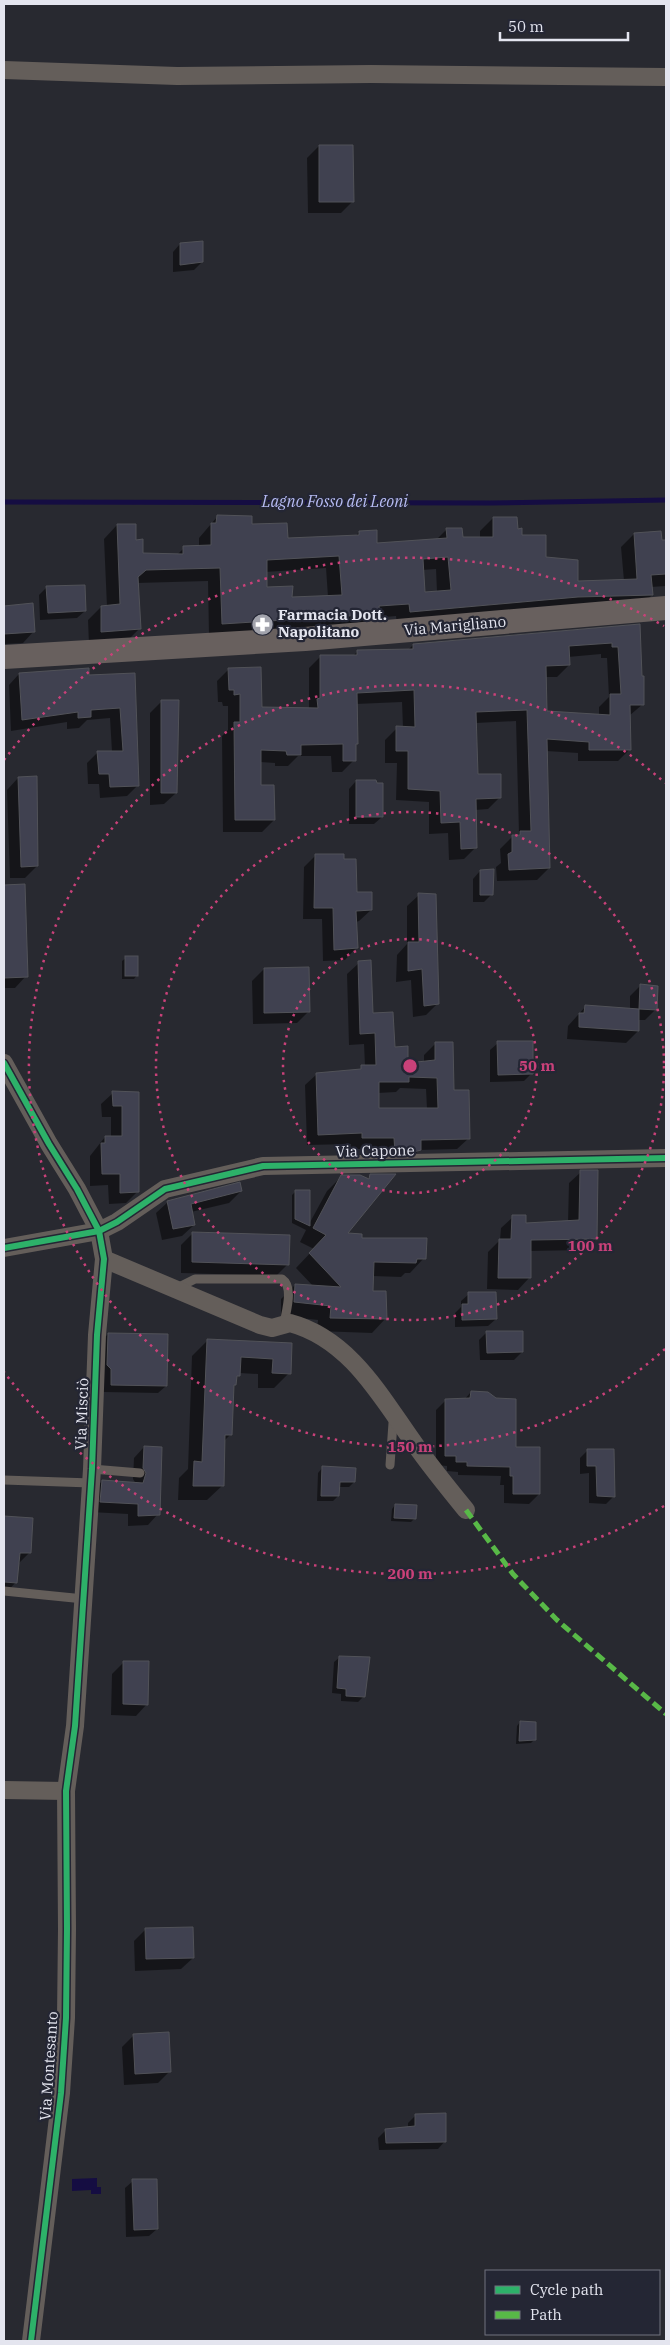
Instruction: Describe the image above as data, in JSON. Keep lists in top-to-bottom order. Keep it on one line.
{"streets":{"street":["Via Marigliano","Via Capone","Via Misciò","Via Montesanto"]},"crossings":[["Via Capone","Via Misciò"],["Via Misciò","Via Montesanto"]],"water":["Lagno Fosso dei Leoni"],"places":{"pharmacy":["Farmacia Dott. Napolitano"]},"legend":["Cycle path","Path"],"scale_bar":"50 m","rings":["50 m","100 m","150 m","200 m"]}
